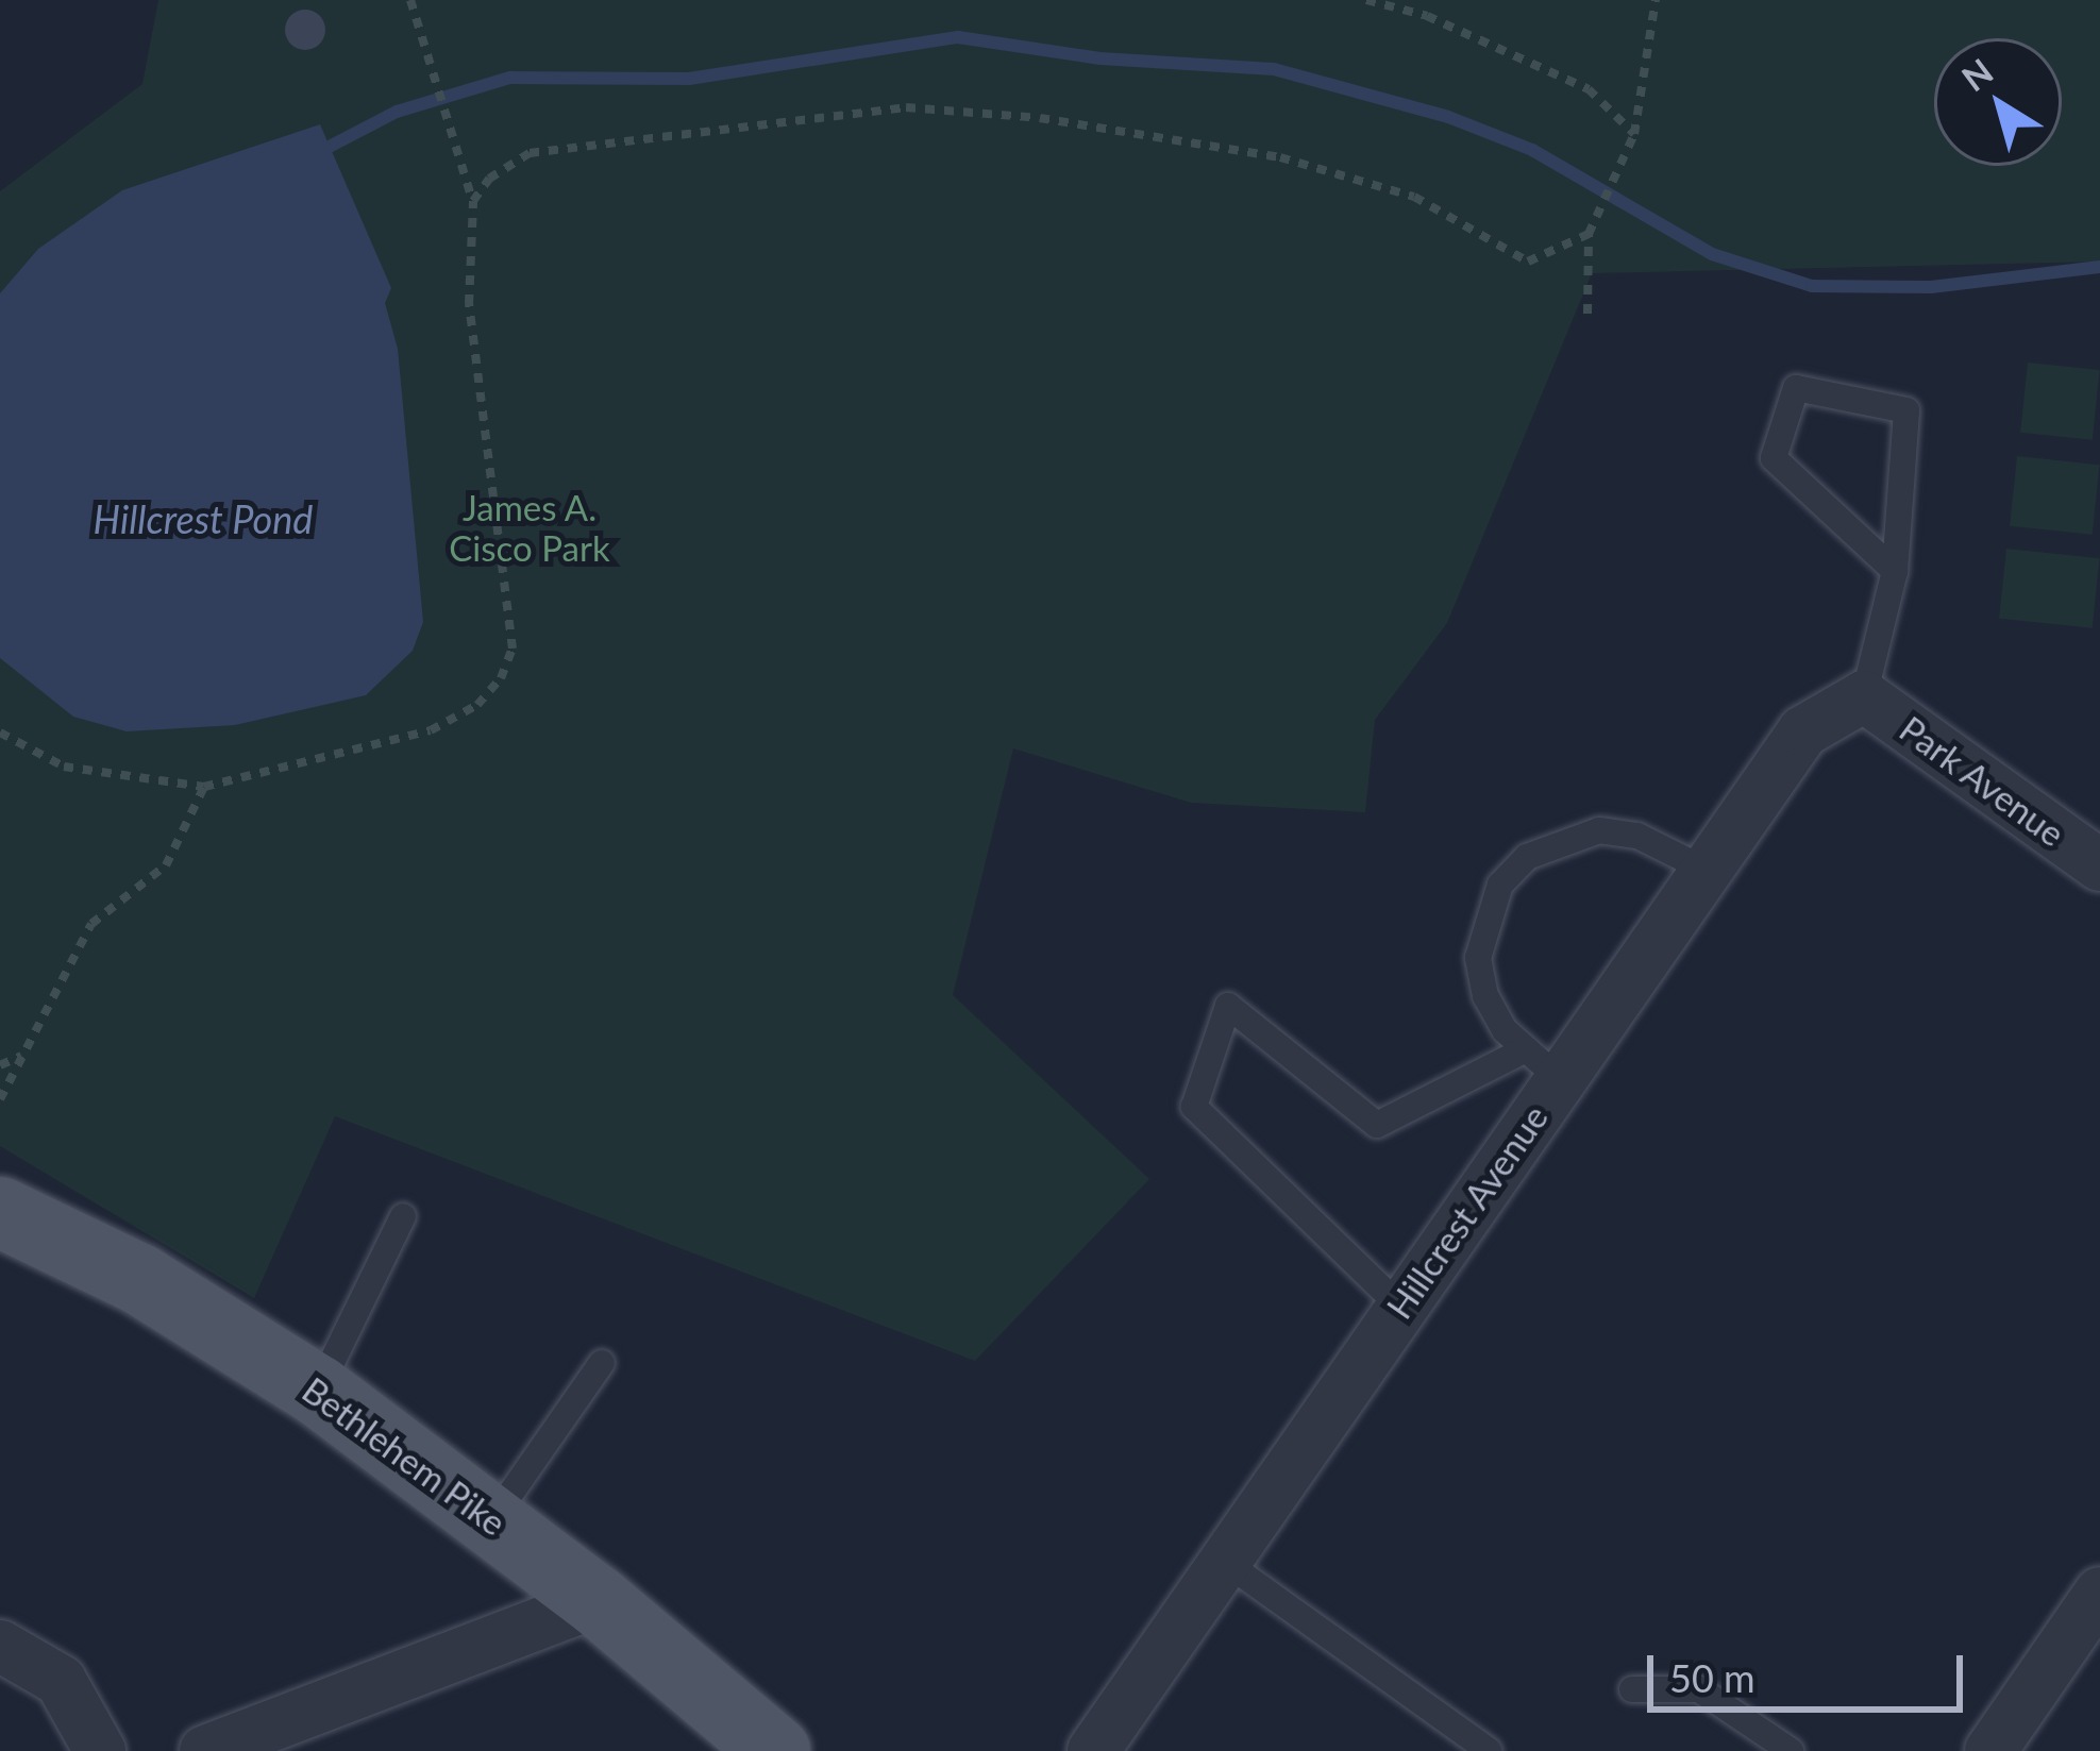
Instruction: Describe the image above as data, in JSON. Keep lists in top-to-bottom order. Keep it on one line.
{"streets":{"main road":["Bethlehem Pike"],"street":["Park Avenue","Hillcrest Avenue"]},"crossings":[["Park Avenue","Hillcrest Avenue"]],"water":["Hillcrest Pond"],"parks":["James A. Cisco Park"],"scale_bar":"50 m","north":"top left"}
